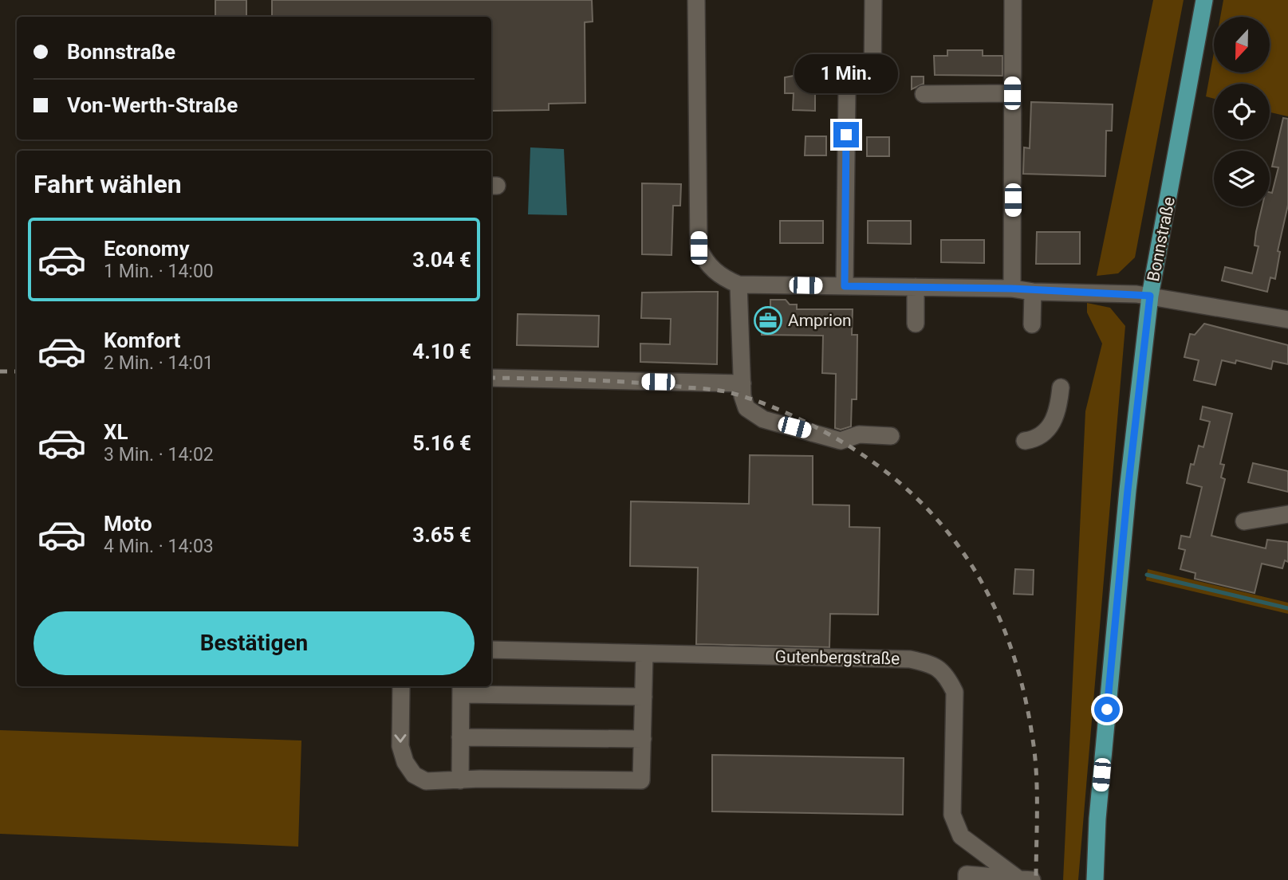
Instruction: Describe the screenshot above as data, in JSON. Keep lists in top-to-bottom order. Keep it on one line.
{"streets":{"main road":["Bonnstraße"],"street":["Gutenbergstraße"]},"places":{"office":["Amprion"]},"north":"bottom","page":{"banner":["Bonnstraße","Von-Werth-Straße"],"bubble":"1 Min.","heading":"Fahrt wählen","list":[{"name":"Economy","note":"1 Min. · 14:00","value":"3.04 €"},{"name":"Komfort","note":"2 Min. · 14:01","value":"4.10 €"},{"name":"XL","note":"3 Min. · 14:02","value":"5.16 €"},{"name":"Moto","note":"4 Min. · 14:03","value":"3.65 €"}],"buttons":"Bestätigen"}}
